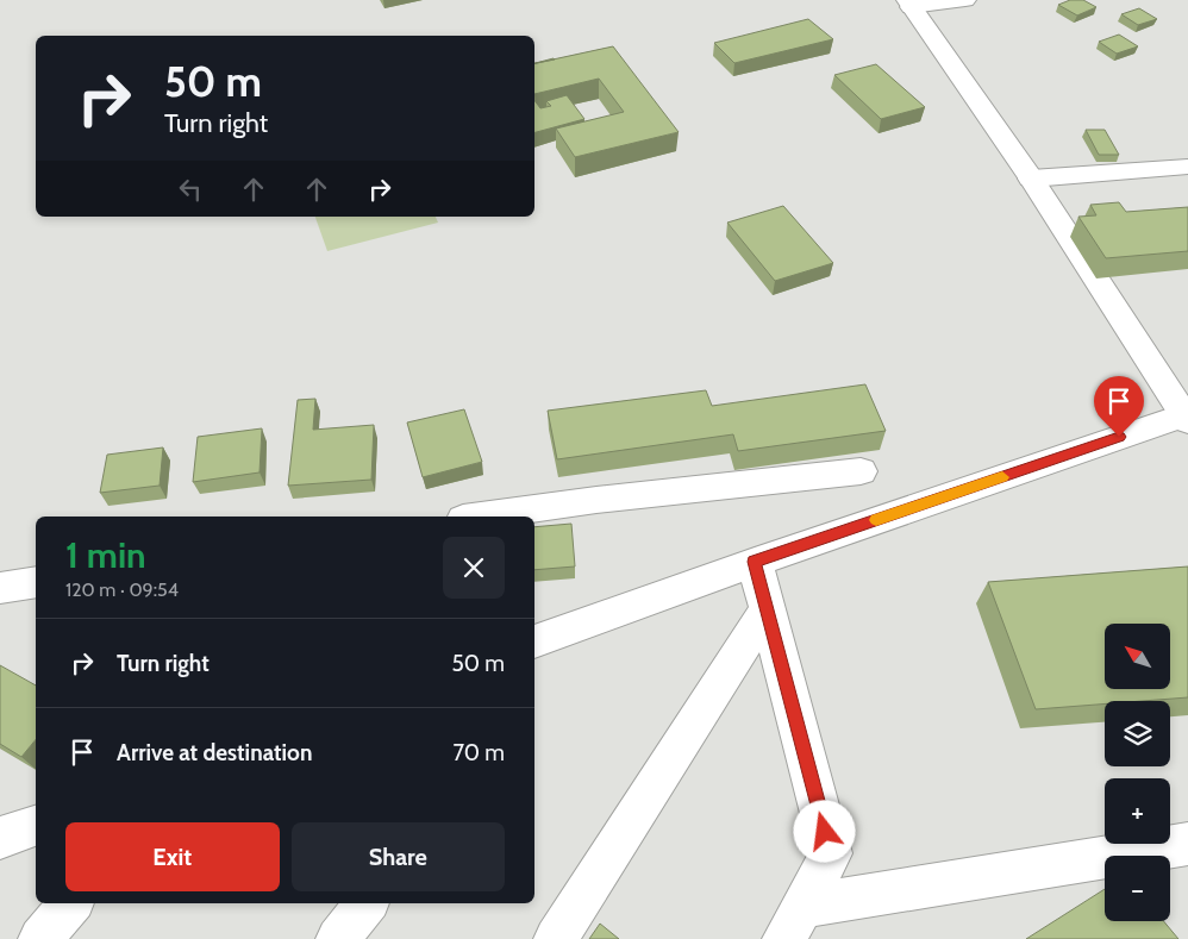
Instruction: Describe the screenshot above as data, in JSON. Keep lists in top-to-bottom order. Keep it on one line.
{"north":"top left","page":{"turn":["50 m","Turn right"],"heading":["1 min","120 m · 09:54"],"list":[{"name":"Turn right","value":"50 m"},{"name":"Arrive at destination","value":"70 m"}],"map_buttons":["+","−"],"buttons":["Exit","Share"]}}
